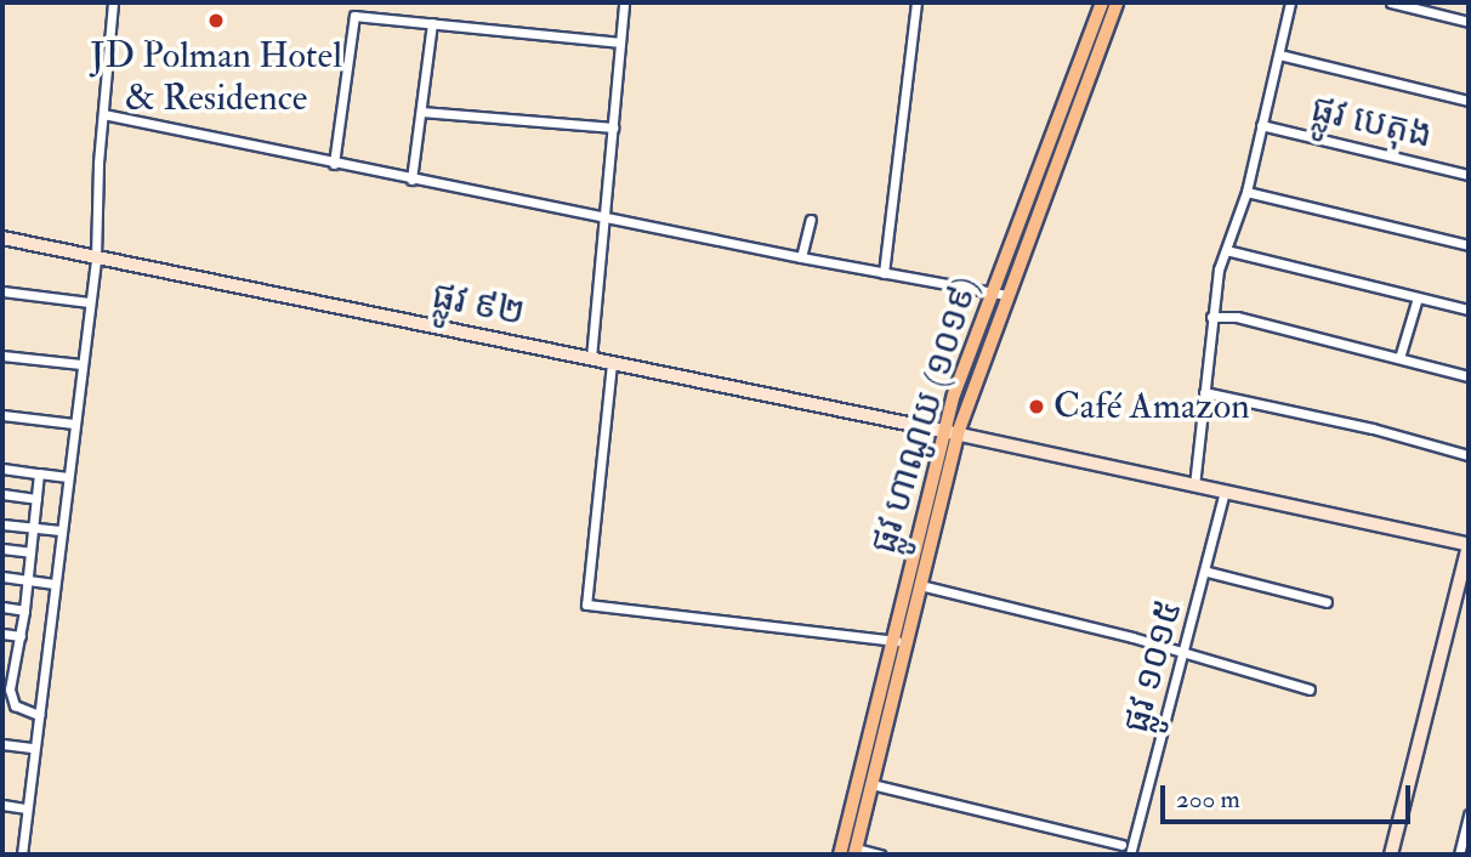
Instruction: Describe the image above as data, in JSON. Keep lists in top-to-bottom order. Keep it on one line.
{"streets":{"main road":["ផ្លូវ ៩២","ផ្លូវ ហាណូយ (១០១៩)"],"street":["ផ្លូវ បេតុង","ផ្លូវ ១០១៥"]},"crossings":[["ផ្លូវ ៩២","ផ្លូវ ហាណូយ (១០១៩)"],["ផ្លូវ ៩២","ផ្លូវ ១០១៥"]],"places":["JD Polman Hotel & Residence","Café Amazon"],"scale_bar":"200 m"}
